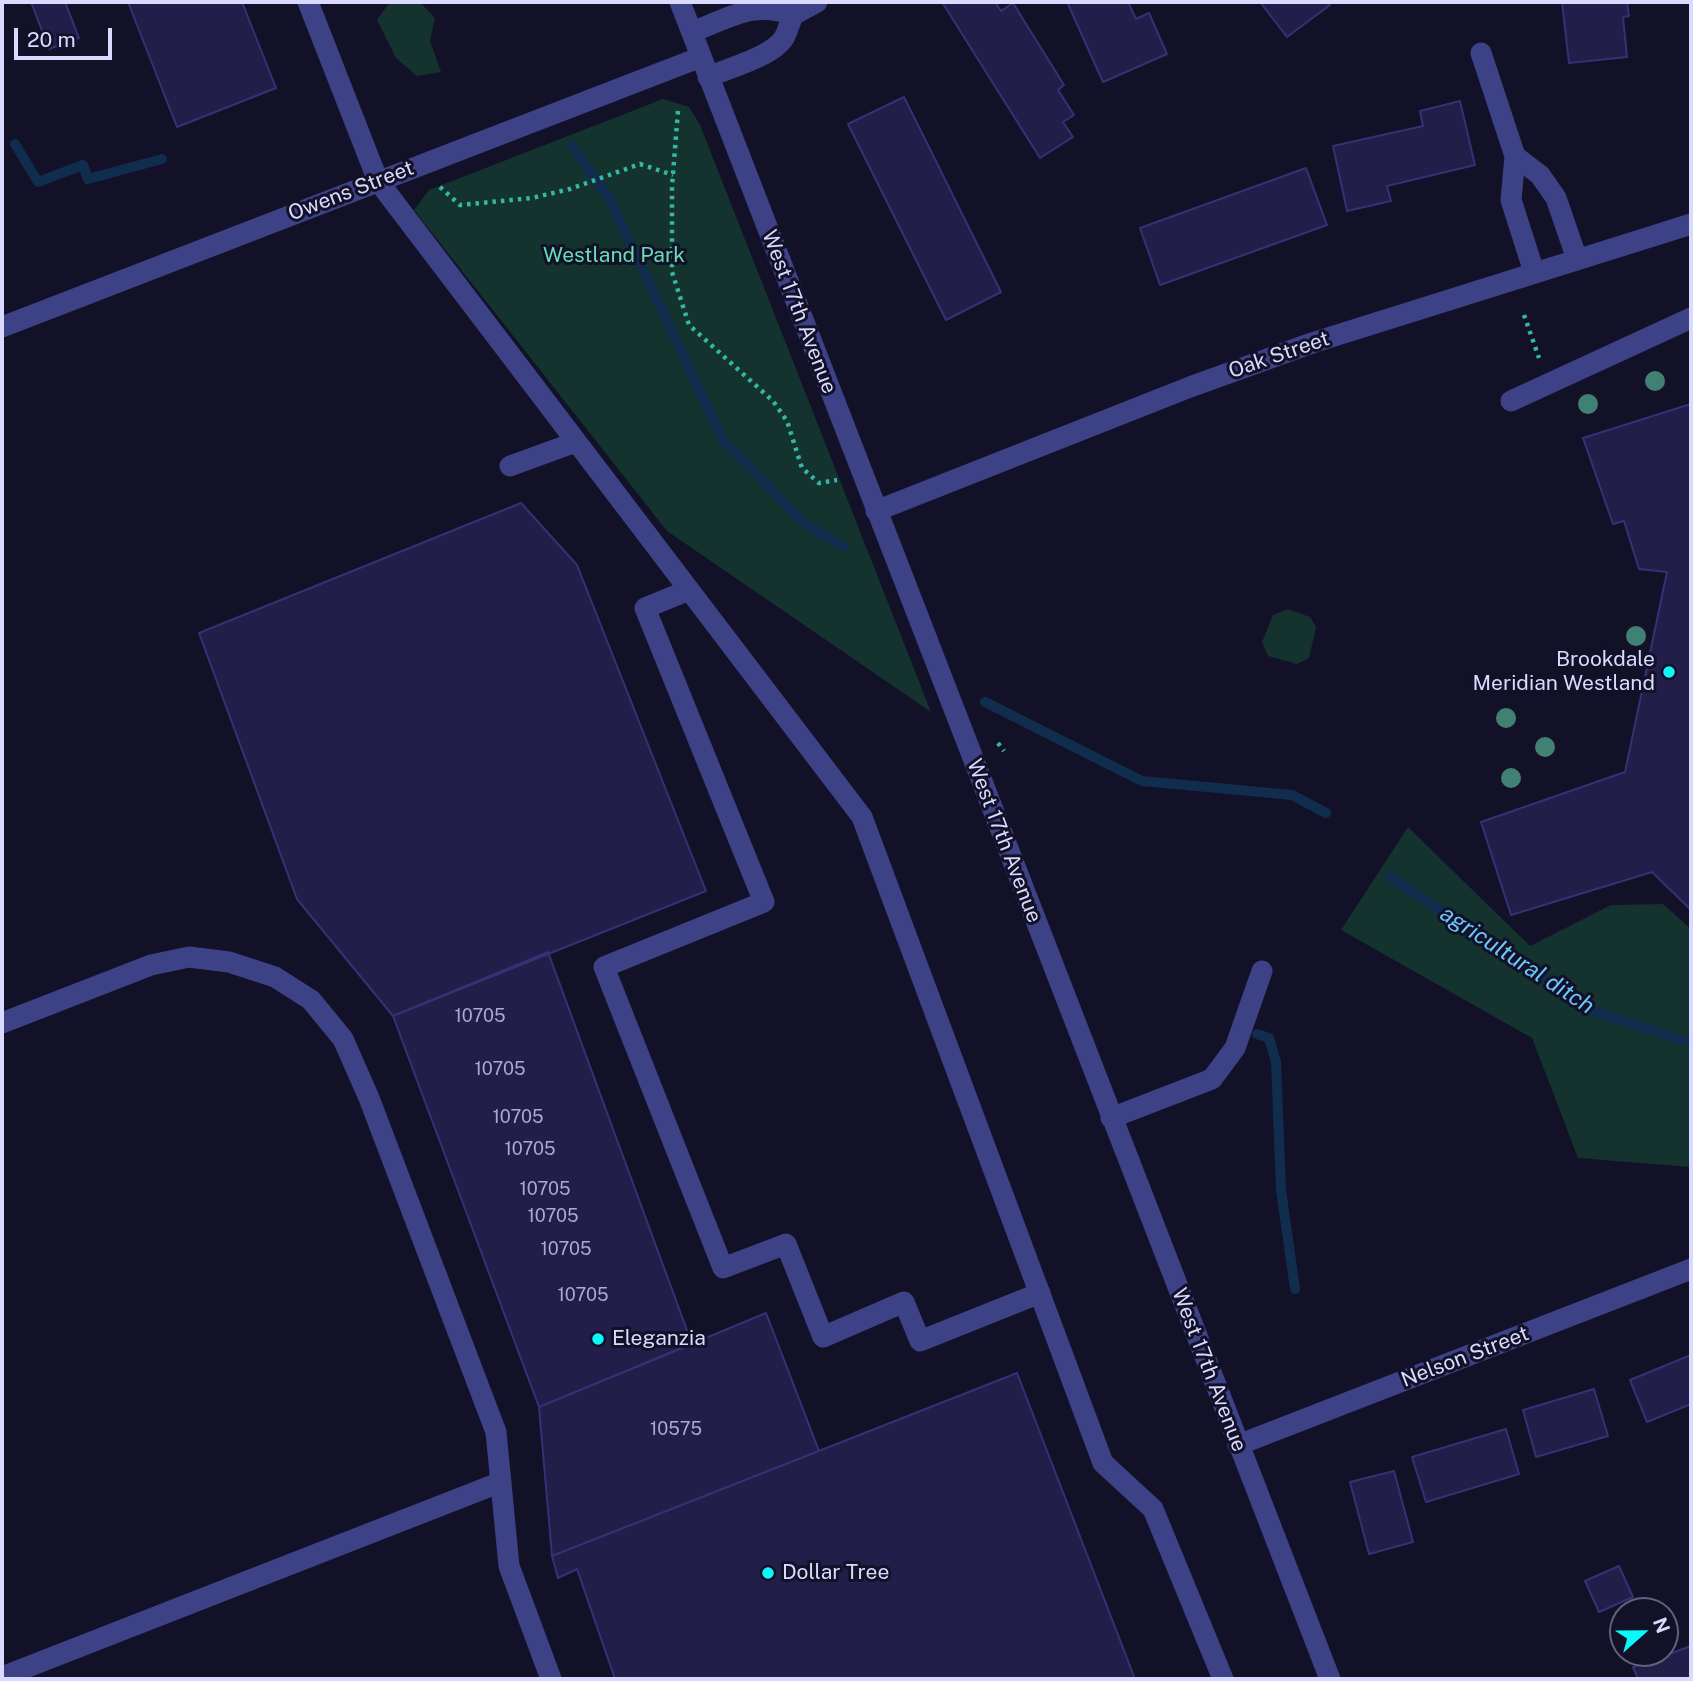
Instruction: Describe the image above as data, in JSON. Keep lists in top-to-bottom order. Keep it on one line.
{"streets":{"street":["Owens Street","West 17th Avenue","Oak Street","Nelson Street"]},"crossings":[["Owens Street","West 17th Avenue"],["West 17th Avenue","Oak Street"],["West 17th Avenue","Nelson Street"]],"water":["agricultural ditch"],"parks":["Westland Park"],"places":["Brookdale Meridian Westland","Eleganzia","Dollar Tree"],"house_numbers":["10705","10705","10705","10705","10705","10705","10705","10705","10575"],"scale_bar":"20 m","north":"right"}
